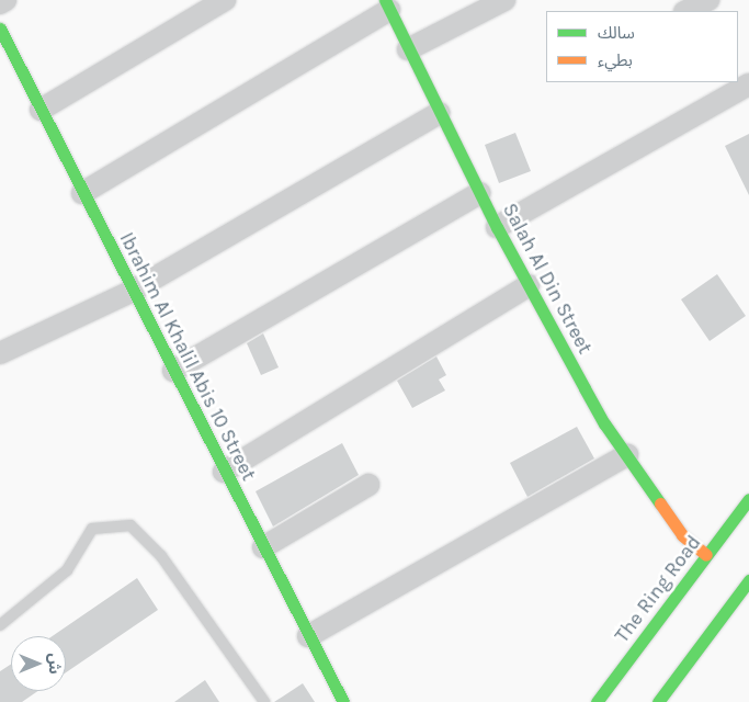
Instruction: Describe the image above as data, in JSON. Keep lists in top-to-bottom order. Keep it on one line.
{"streets":{"street":["Salah Al Din Street","Ibrahim Al Khalil Abis 10 Street","The Ring Road"]},"crossings":[["Salah Al Din Street","The Ring Road"]],"legend":["سالك","بطيء"],"north":"right"}
